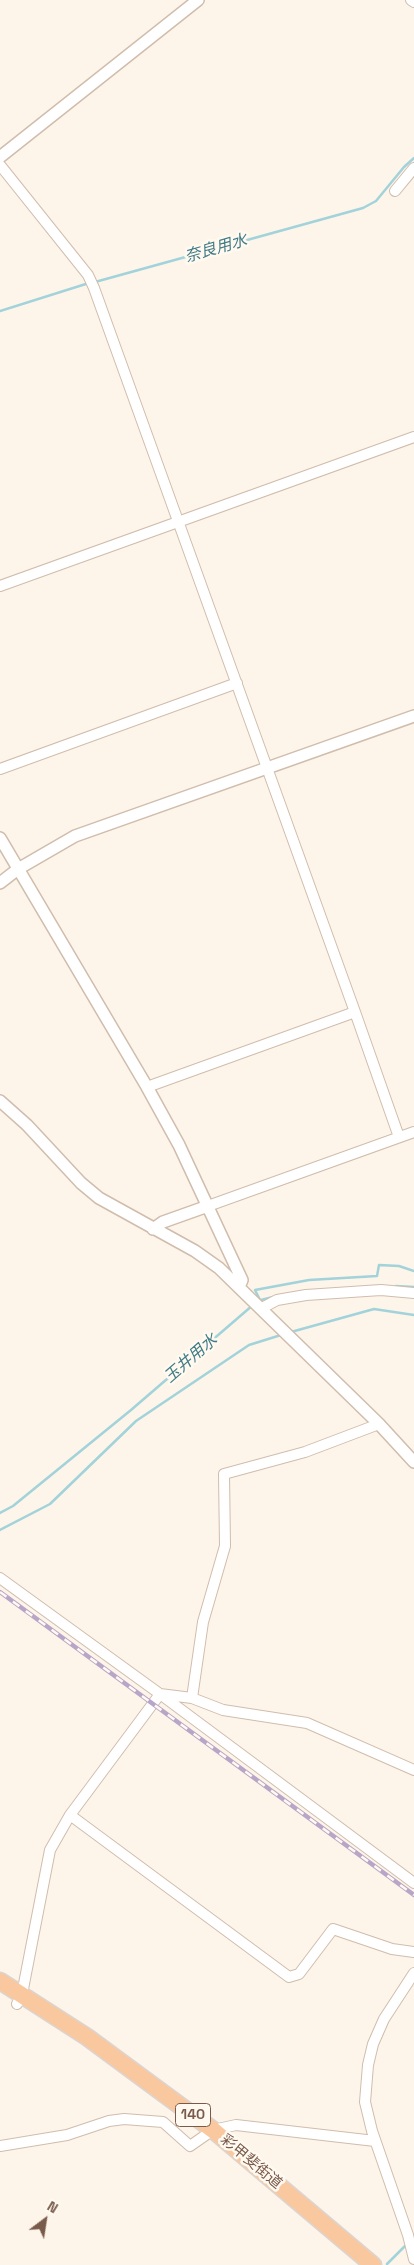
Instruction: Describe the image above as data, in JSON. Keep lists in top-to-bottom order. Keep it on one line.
{"streets":{"highway":["140","彩甲斐街道"]},"water":["奈良用水","玉井用水"],"north":"top right"}
